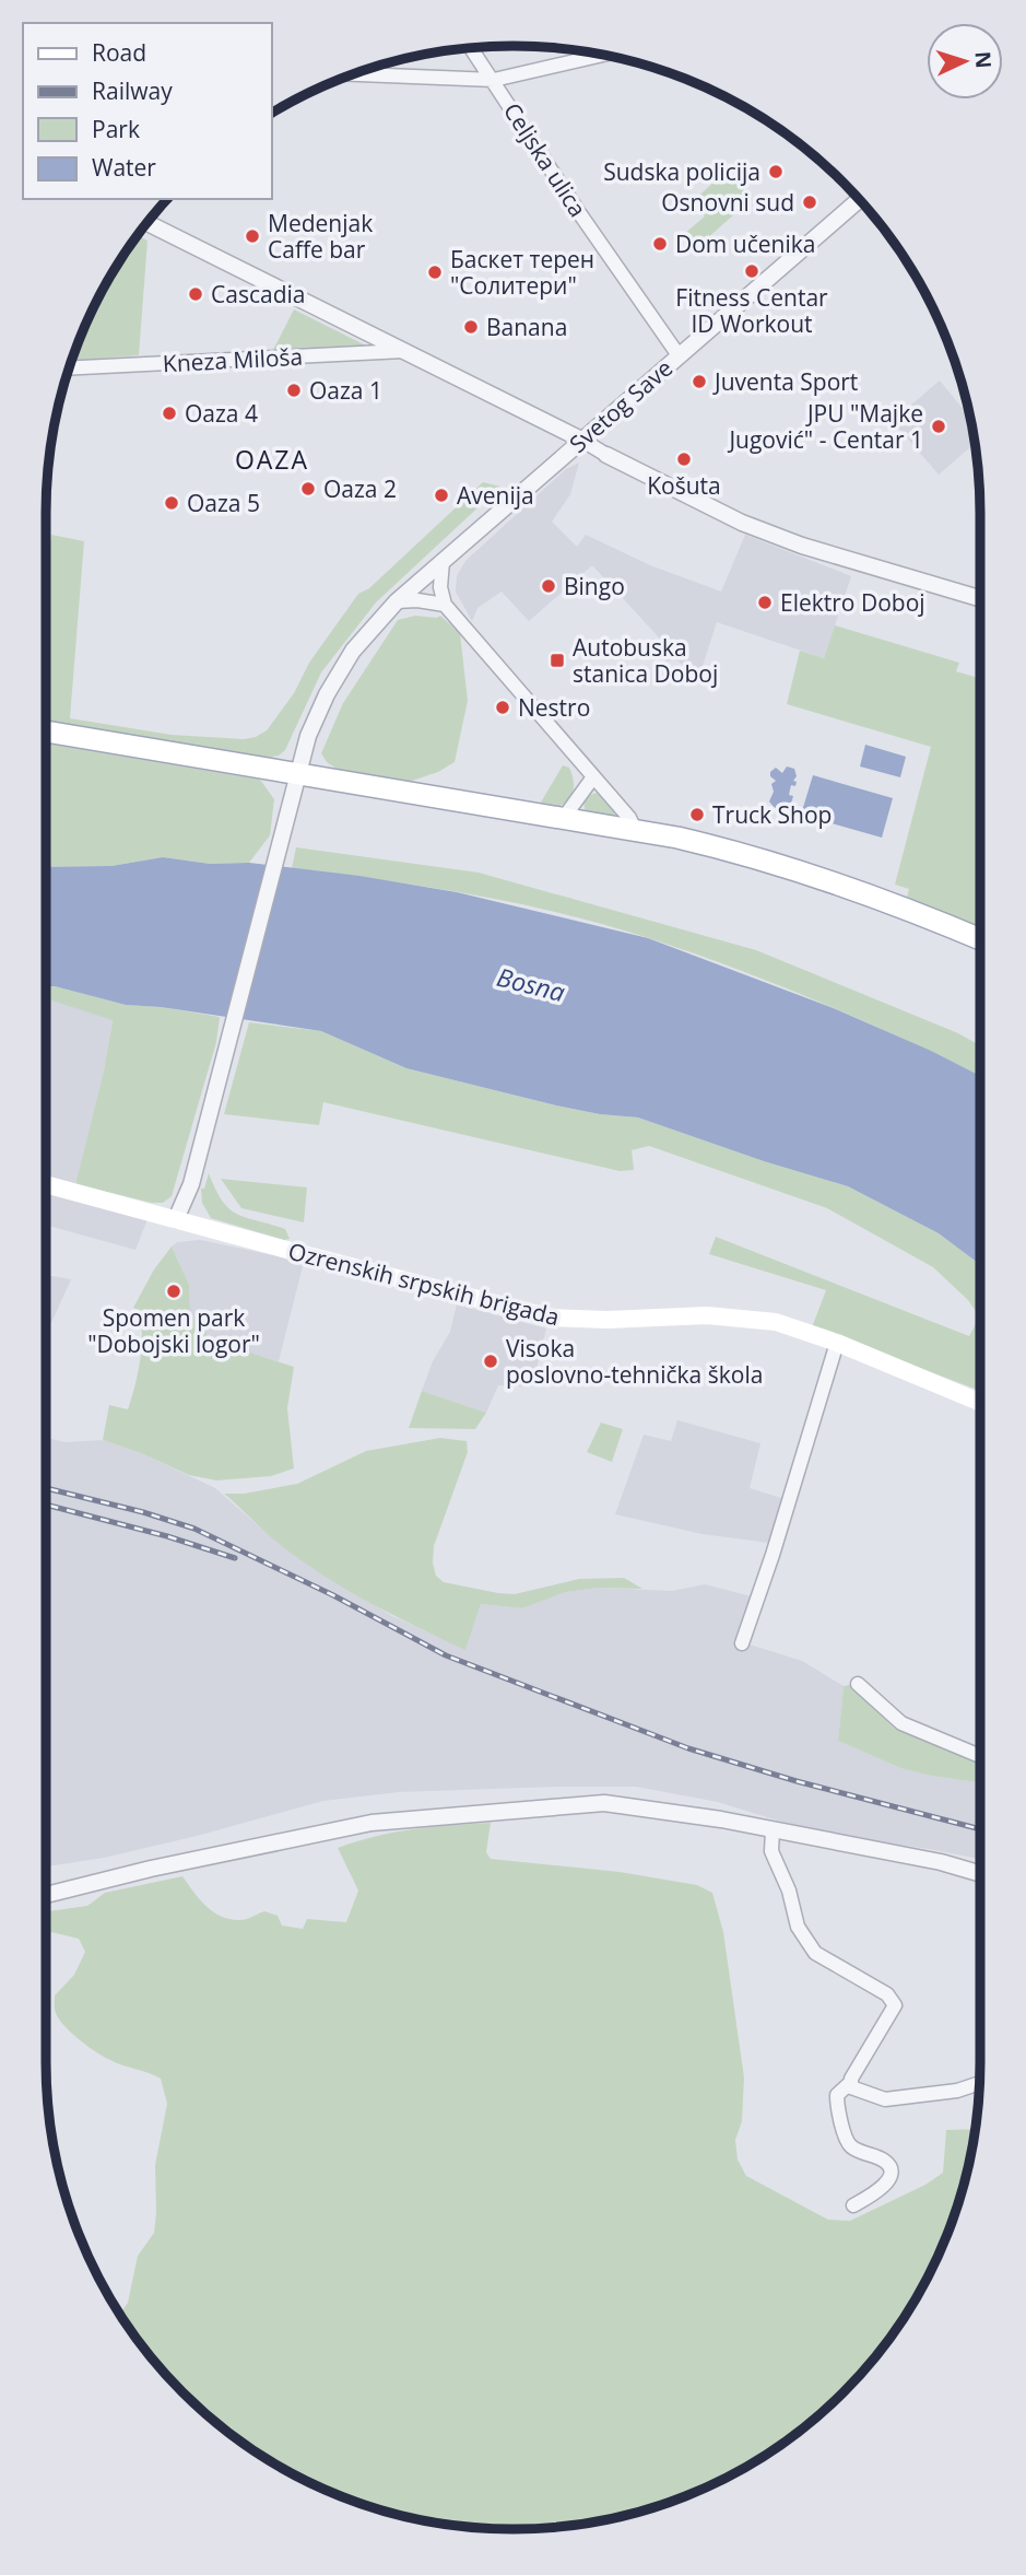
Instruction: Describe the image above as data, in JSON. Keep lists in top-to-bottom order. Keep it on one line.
{"streets":{"main road":["Ozrenskih srpskih brigada"],"street":["Celjska ulica","Kneza Miloša","Svetog Save"]},"crossings":[["Celjska ulica","Svetog Save"],["Svetog Save","Ozrenskih srpskih brigada"]],"districts":["OAZA"],"water":["Bosna"],"places":{"other":["Sudska policija","Osnovni sud","Medenjak Caffe bar","Dom učenika","Fitness Centar ID Workout","Баскет терен \"Солитери\"","Cascadia","Banana","Juventa Sport","Oaza 1","Oaza 4","JPU \"Majke Jugović\" - Centar 1","Košuta","Oaza 2","Avenija","Oaza 5","Bingo","Elektro Doboj","Nestro","Truck Shop","Spomen park \"Dobojski logor\"","Visoka poslovno-tehnička škola"],"transit":["Autobuska stanica Doboj"]},"legend":["Road","Railway","Park","Water"],"north":"right"}
